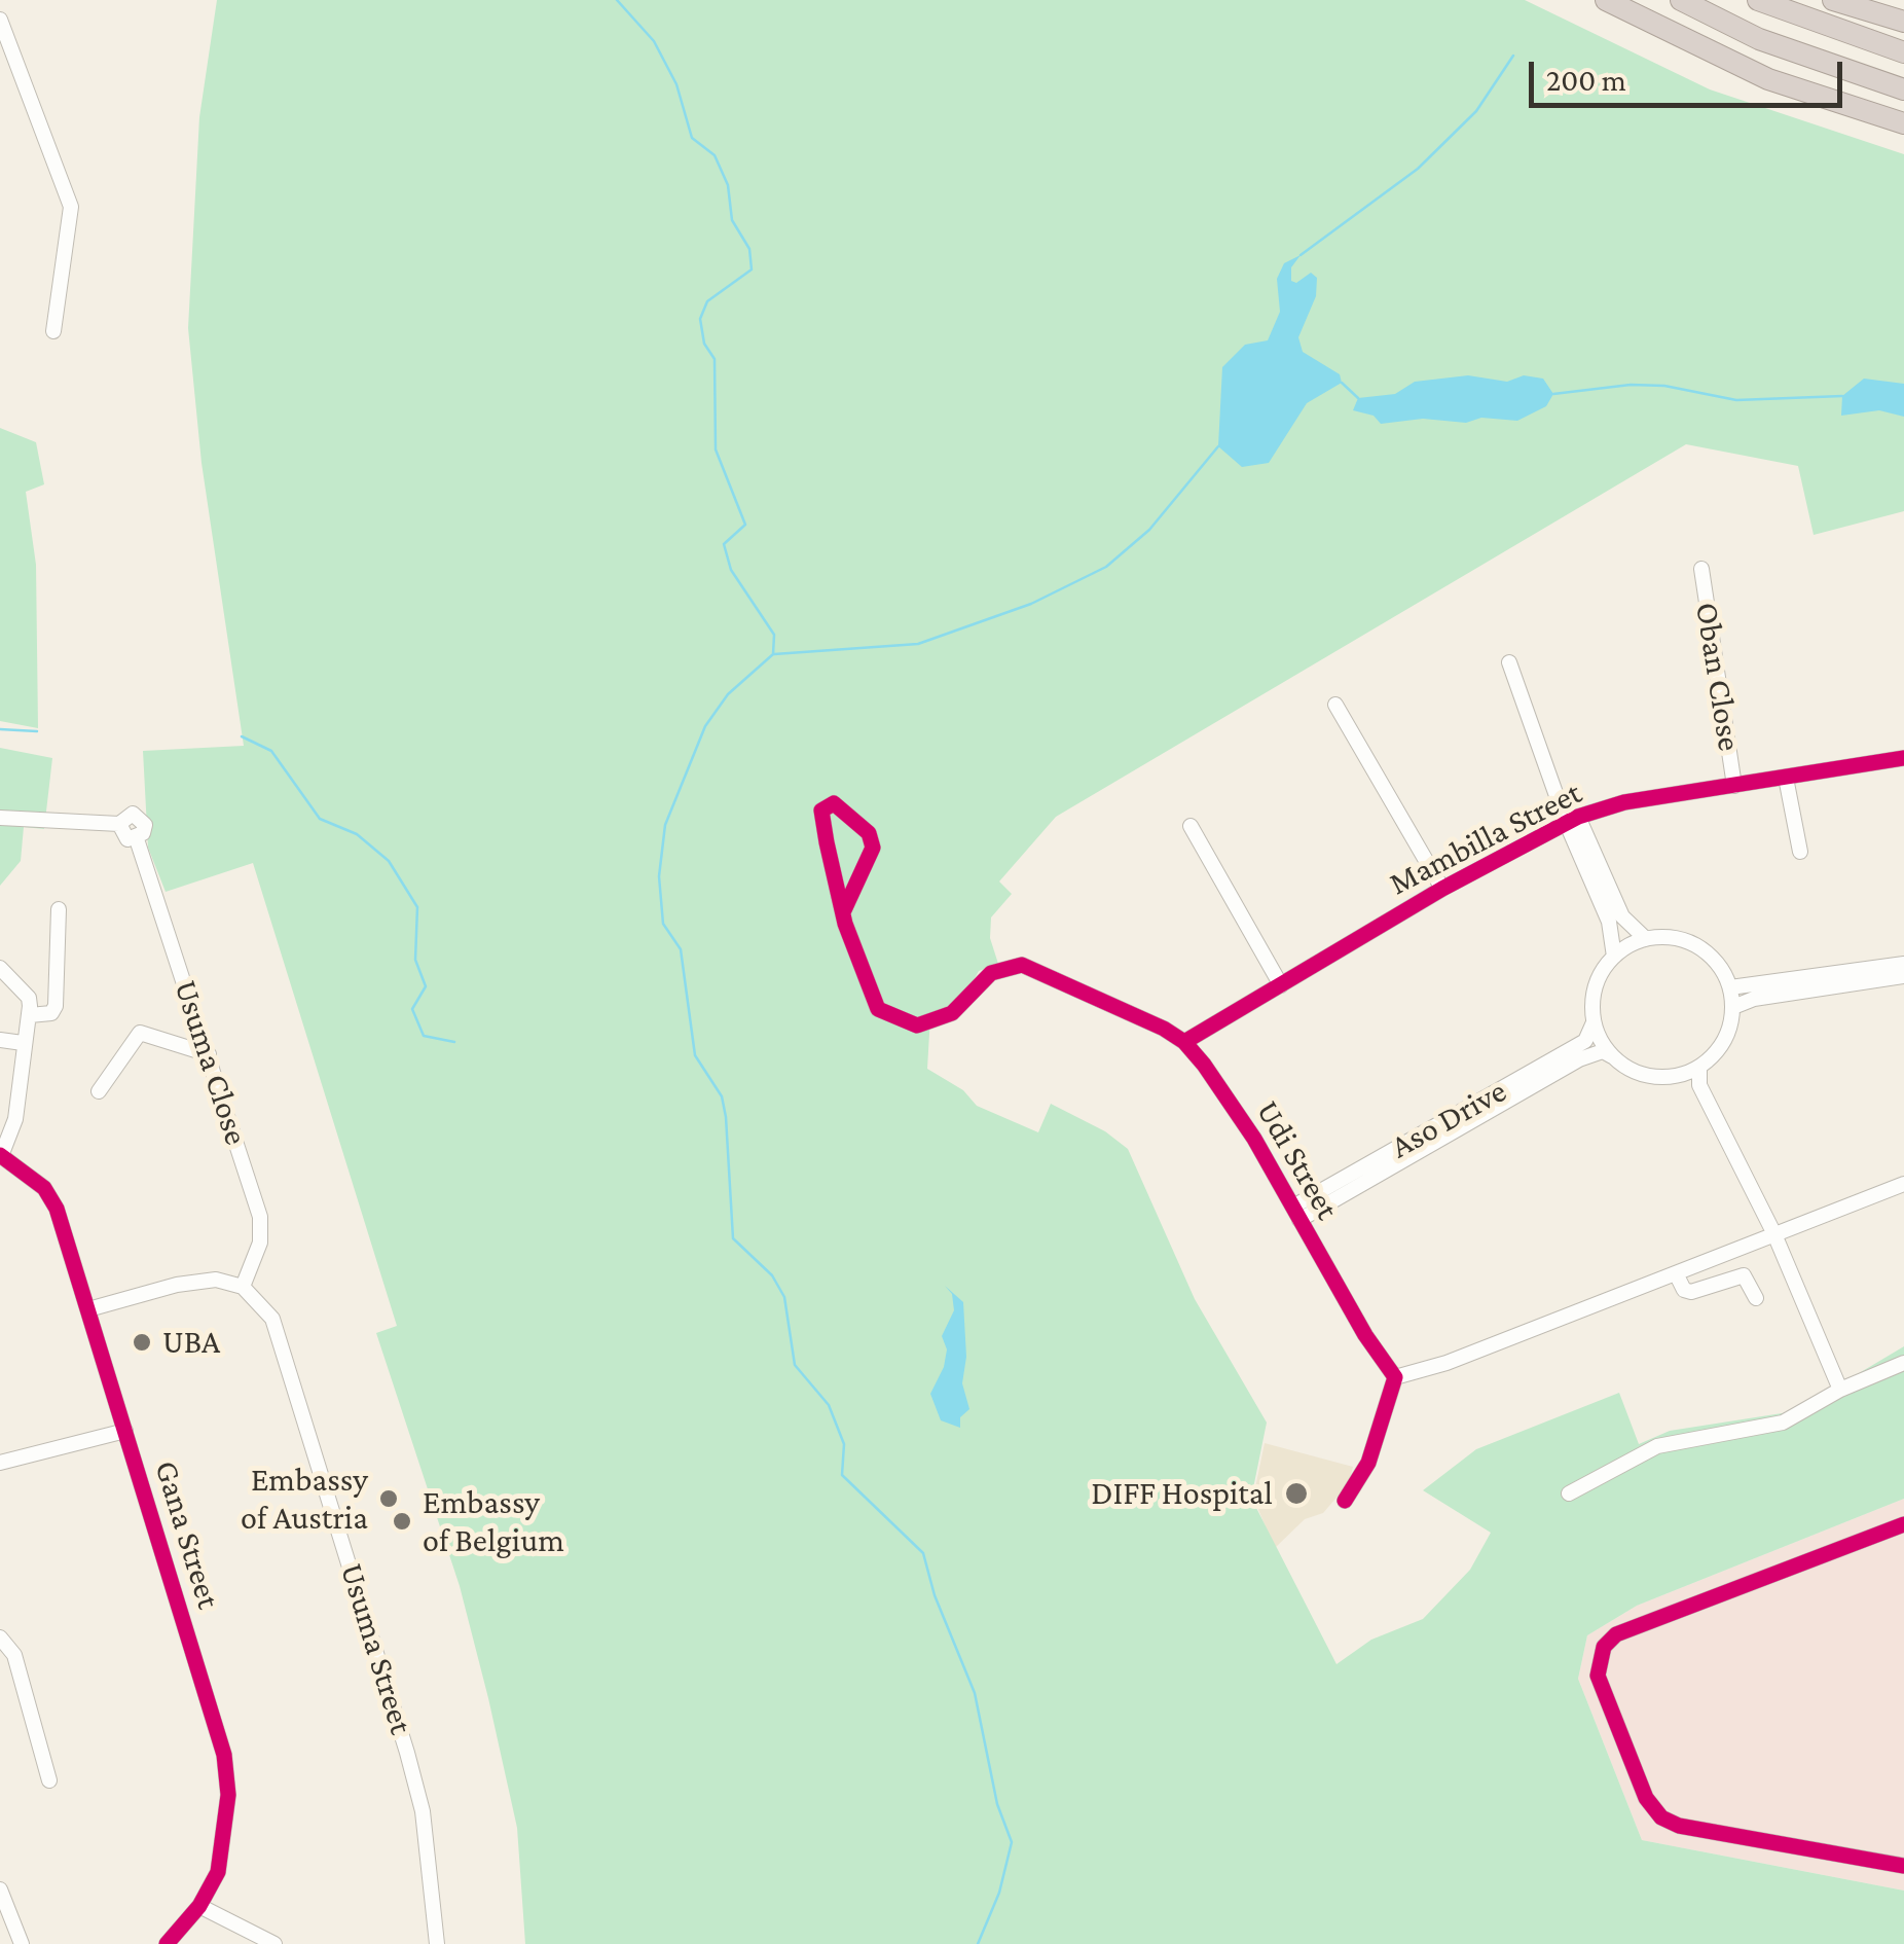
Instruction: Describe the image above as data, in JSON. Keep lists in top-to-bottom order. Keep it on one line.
{"streets":{"street":["Oban Close","Mambilla Street","Usuma Close","Aso Drive","Udi Street","Gana Street","Usuma Street"]},"crossings":[["Oban Close","Mambilla Street"],["Mambilla Street","Udi Street"],["Usuma Close","Usuma Street"],["Aso Drive","Udi Street"]],"places":["UBA","DIFF Hospital","Embassy of Austria","Embassy of Belgium"],"scale_bar":"200 m"}
